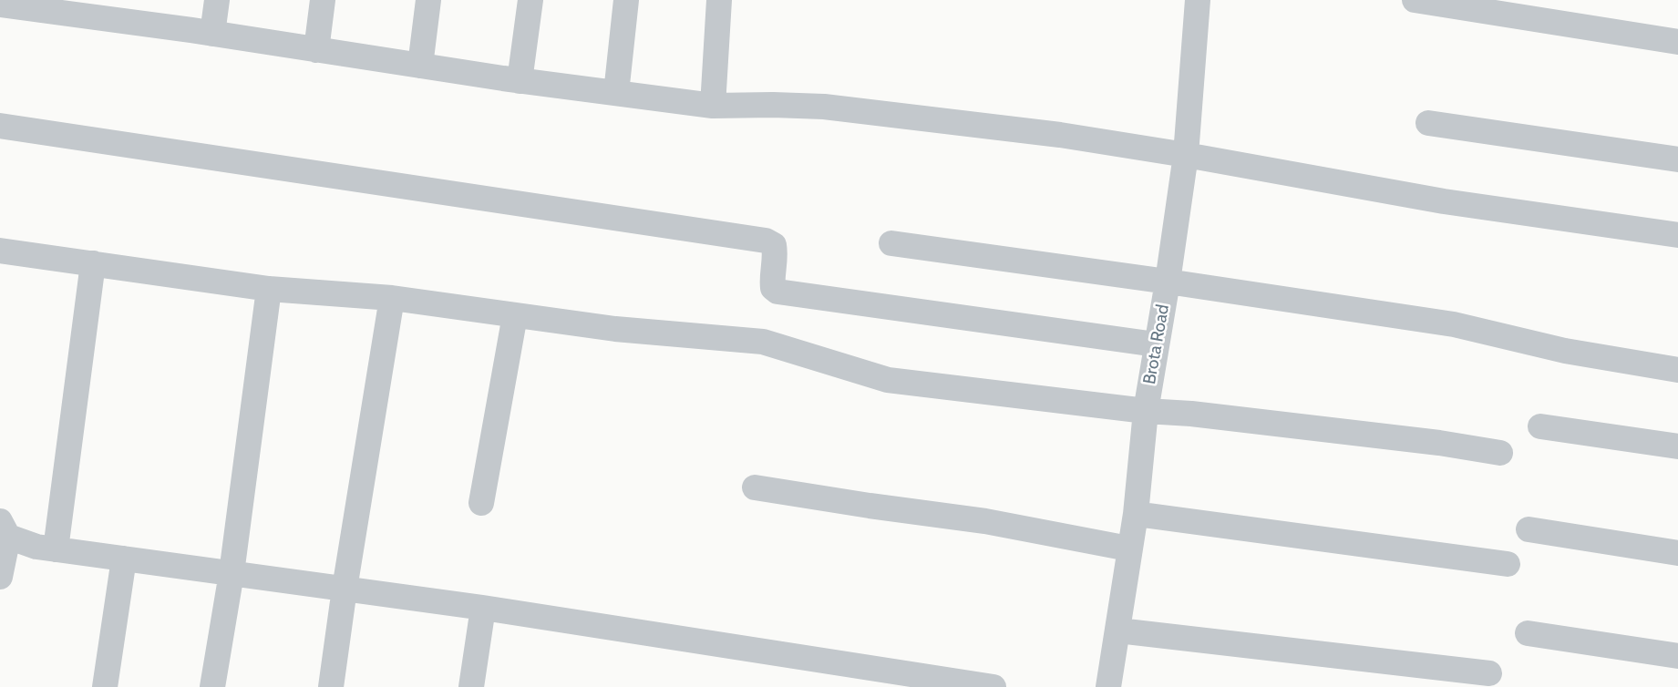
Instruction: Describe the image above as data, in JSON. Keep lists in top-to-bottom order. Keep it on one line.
{"streets":{"street":["Brota Road"]}}
